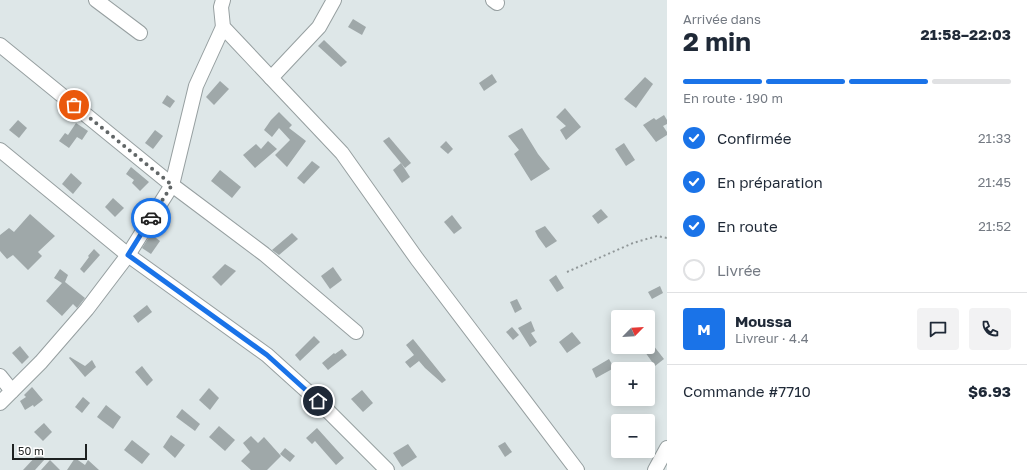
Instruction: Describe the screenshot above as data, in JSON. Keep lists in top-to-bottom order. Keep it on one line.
{"scale_bar":"50 m","north":"top right","page":{"heading":["2 min","Arrivée dans","21:58–22:03"],"panel":["Moussa","Livreur · 4.4","Commande #7710","$6.93"],"bar":"En route · 190 m","list":[["Confirmée","21:33"],["En préparation","21:45"],["En route","21:52"],"Livrée"],"round":"M","map_buttons":["+","−"],"scale":"50 m"}}
